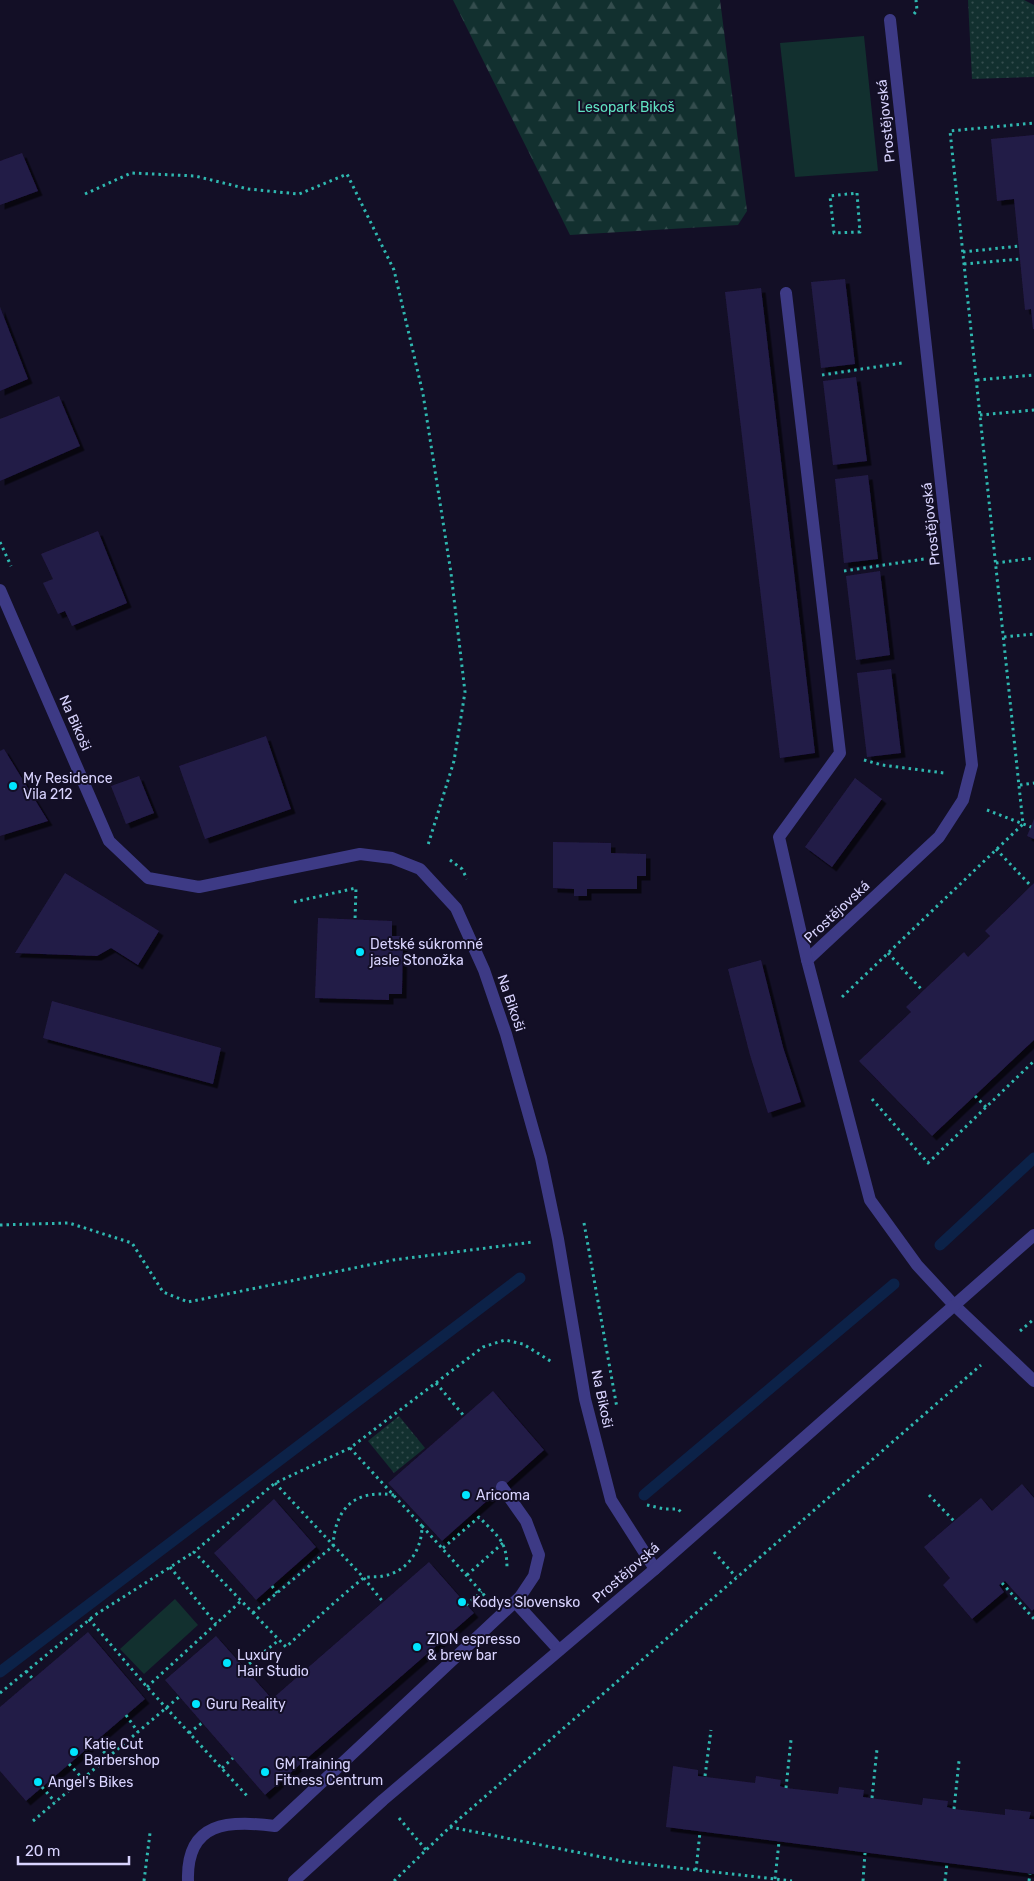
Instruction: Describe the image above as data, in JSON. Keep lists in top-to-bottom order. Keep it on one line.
{"streets":{"street":["Prostějovská","Na Bikoši"]},"crossings":[["Prostějovská","Na Bikoši"]],"parks":["Lesopark Bikoš"],"places":["My Residence Vila 212","Detské súkromné jasle Stonožka","Aricoma","Kodys Slovensko","ZION espresso & brew bar","Luxury Hair Studio","Guru Reality","Katie Cut Barbershop","GM Training Fitness Centrum","Angel's Bikes"],"scale_bar":"20 m"}
